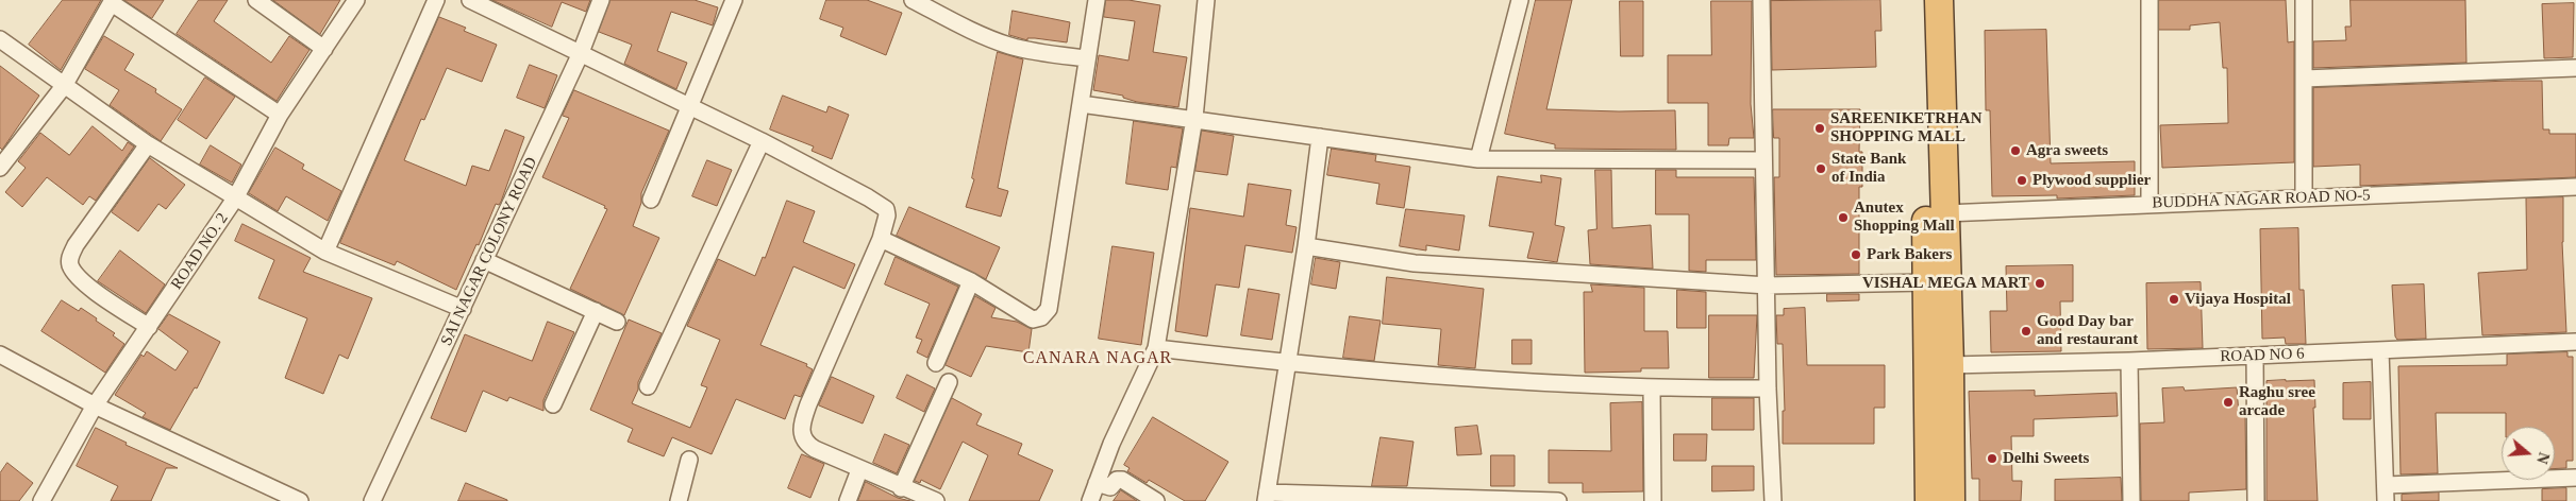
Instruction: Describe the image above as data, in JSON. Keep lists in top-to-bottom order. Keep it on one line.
{"streets":{"street":["BUDDHA NAGAR ROAD NO-5","ROAD NO. 2","SAI NAGAR COLONY ROAD","ROAD NO 6"]},"districts":["CANARA NAGAR"],"places":["SAREENIKETRHAN SHOPPING MALL","Agra sweets","State Bank of India","Plywood supplier","Anutex Shopping Mall","Park Bakers","VISHAL MEGA MART","Vijaya Hospital","Good Day bar and restaurant","Raghu sree arcade","Delhi Sweets"],"north":"right"}
